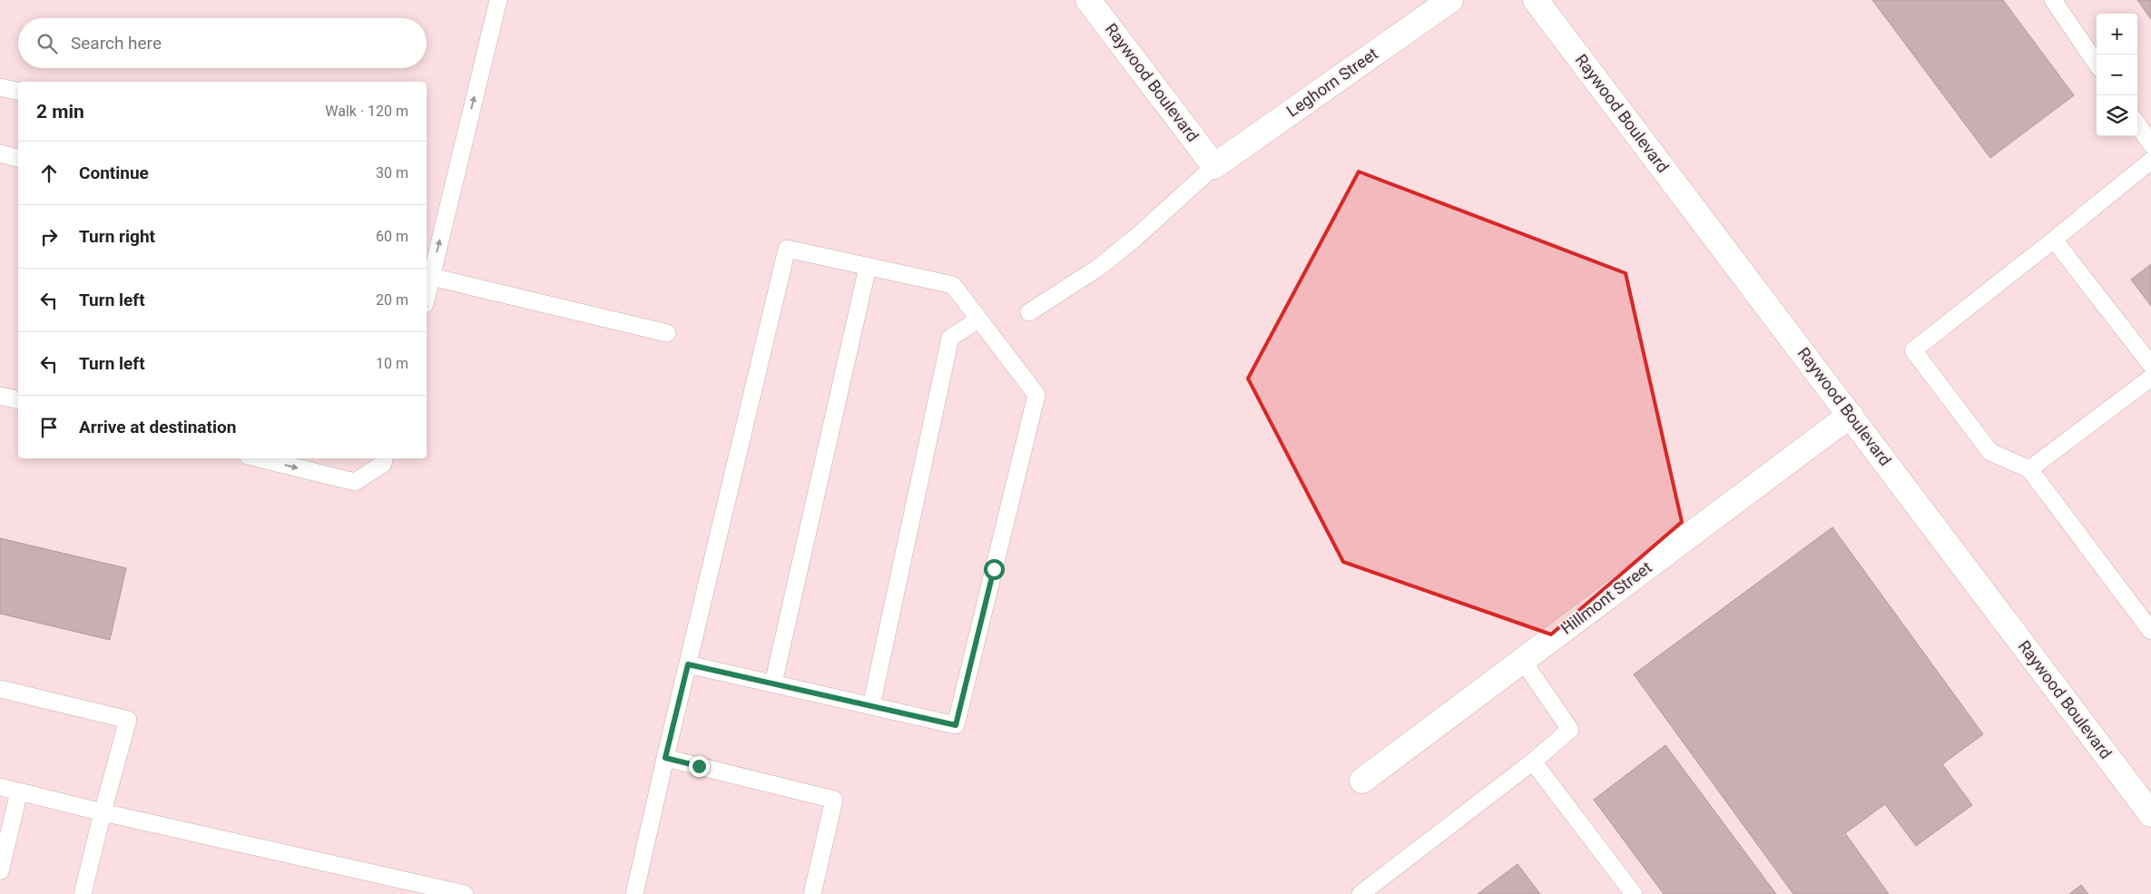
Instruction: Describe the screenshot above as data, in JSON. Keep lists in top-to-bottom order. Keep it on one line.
{"streets":{"street":["Raywood Boulevard","Leghorn Street","Hillmont Street"]},"crossings":[["Raywood Boulevard","Leghorn Street"],["Raywood Boulevard","Hillmont Street"]],"page":{"map_buttons":["+","−"],"search":"Search here","heading":["2 min","Walk · 120 m"],"list":[["Continue","30 m"],["Turn right","60 m"],["Turn left","20 m"],["Turn left","10 m"],"Arrive at destination"]}}
